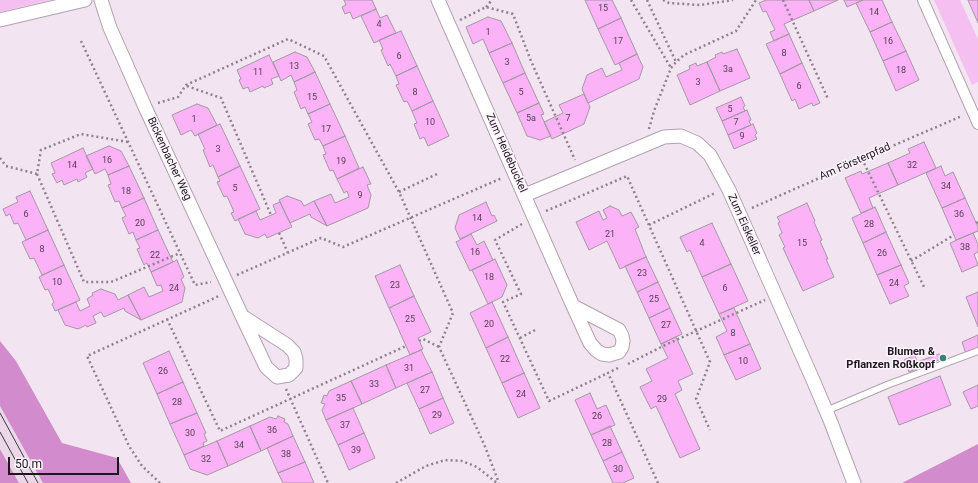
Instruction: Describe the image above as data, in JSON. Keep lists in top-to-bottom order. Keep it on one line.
{"streets":{"street":["Zum Heidebuckel","Bickenbacher Weg","Zum Eiskeller"],"path":["Am Försterpfad"]},"crossings":[["Zum Heidebuckel","Zum Eiskeller"],["Am Försterpfad","Zum Eiskeller"]],"places":["Blumen & Pflanzen Roßkopf"],"house_numbers":["15","14","4","1","17","16","8","6","3","13","3a","18","11","3","6","8","5","15","5","5a","7","1","10","7","17","9","3","16","19","14","32","34","5","18","9","6","36","14","20","28","21","4","15","38","8","16","26","22","23","18","10","24","23","24","6","25","25","20","27","8","22","10","31","26","33","27","24","35","29","28","29","26","37","36","30","28","34","39","38","32","30"],"scale_bar":"50 m"}
